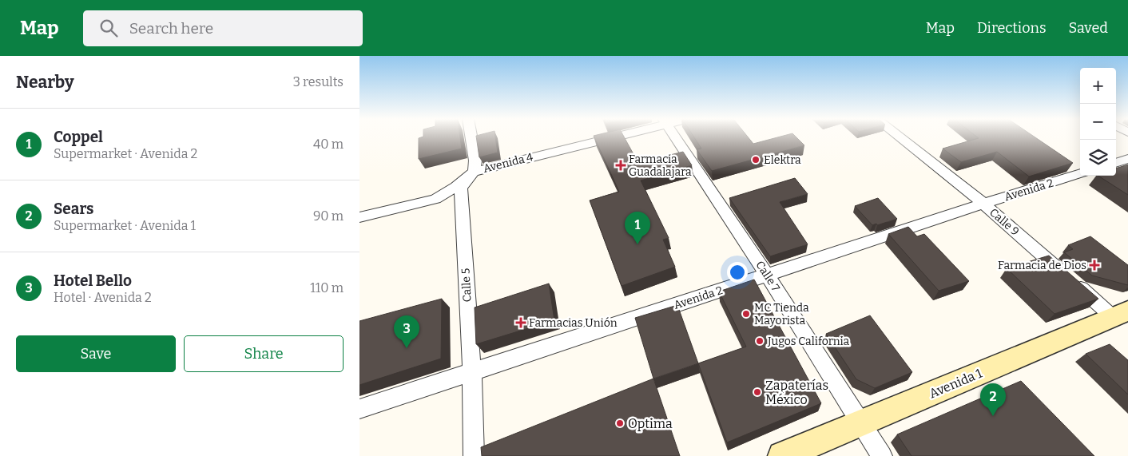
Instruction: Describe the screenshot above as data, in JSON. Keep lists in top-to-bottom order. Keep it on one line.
{"streets":{"main road":["Avenida 1"],"street":["Avenida 4","Avenida 2","Calle 9","Calle 7","Calle 5"]},"crossings":[["Avenida 4","Calle 5"],["Avenida 2","Calle 9"],["Avenida 2","Calle 7"],["Avenida 2","Calle 5"],["Calle 9","Avenida 1"],["Calle 7","Avenida 1"]],"places":{"other":["Elektra","MC Tienda Mayorista","Jugos California","Zapaterías México","Optima"],"health":["Farmacia Guadalajara","Farmacia de Dios","Farmacias Unión"]},"page":{"header":"Map","search":"Search here","nav":["Map","Directions","Saved"],"heading":["Nearby","3 results"],"map_buttons":["+","−"],"list":[{"mark":"1","name":"Coppel","note":"Supermarket · Avenida 2","value":"40 m"},{"mark":"2","name":"Sears","note":"Supermarket · Avenida 1","value":"90 m"},{"mark":"3","name":"Hotel Bello","note":"Hotel · Avenida 2","value":"110 m"}],"pins":["1","3","2"],"buttons":["Save","Share"]}}
